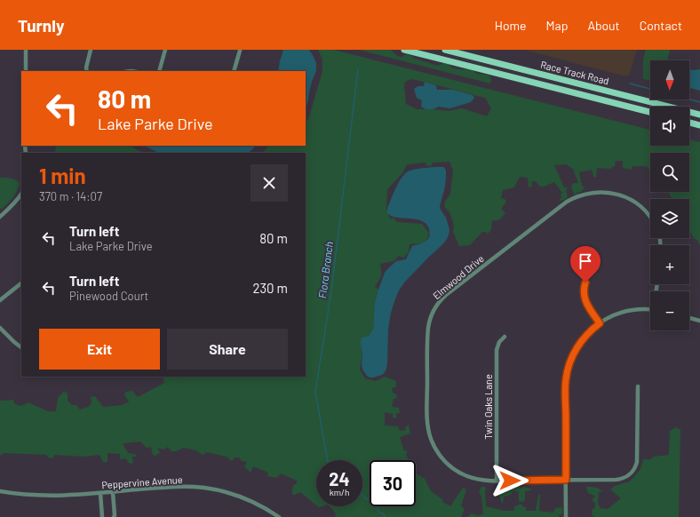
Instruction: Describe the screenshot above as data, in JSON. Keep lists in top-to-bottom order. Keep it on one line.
{"streets":{"main road":["Race Track Road"],"street":["Elmwood Drive","Twin Oaks Lane","Peppervine Avenue"]},"crossings":[["Elmwood Drive","Twin Oaks Lane"]],"water":["Flora Branch"],"north":"bottom","page":{"header":"Turnly","nav":["Home","Map","About","Contact"],"map_buttons":["+","−"],"turn":["80 m","Lake Parke Drive"],"heading":["1 min","370 m · 14:07"],"list":[{"name":"Turn left","note":"Lake Parke Drive","value":"80 m"},{"name":"Turn left","note":"Pinewood Court","value":"230 m"}],"buttons":["Exit","Share"],"speed":"24 km/h","limit":"30"}}
